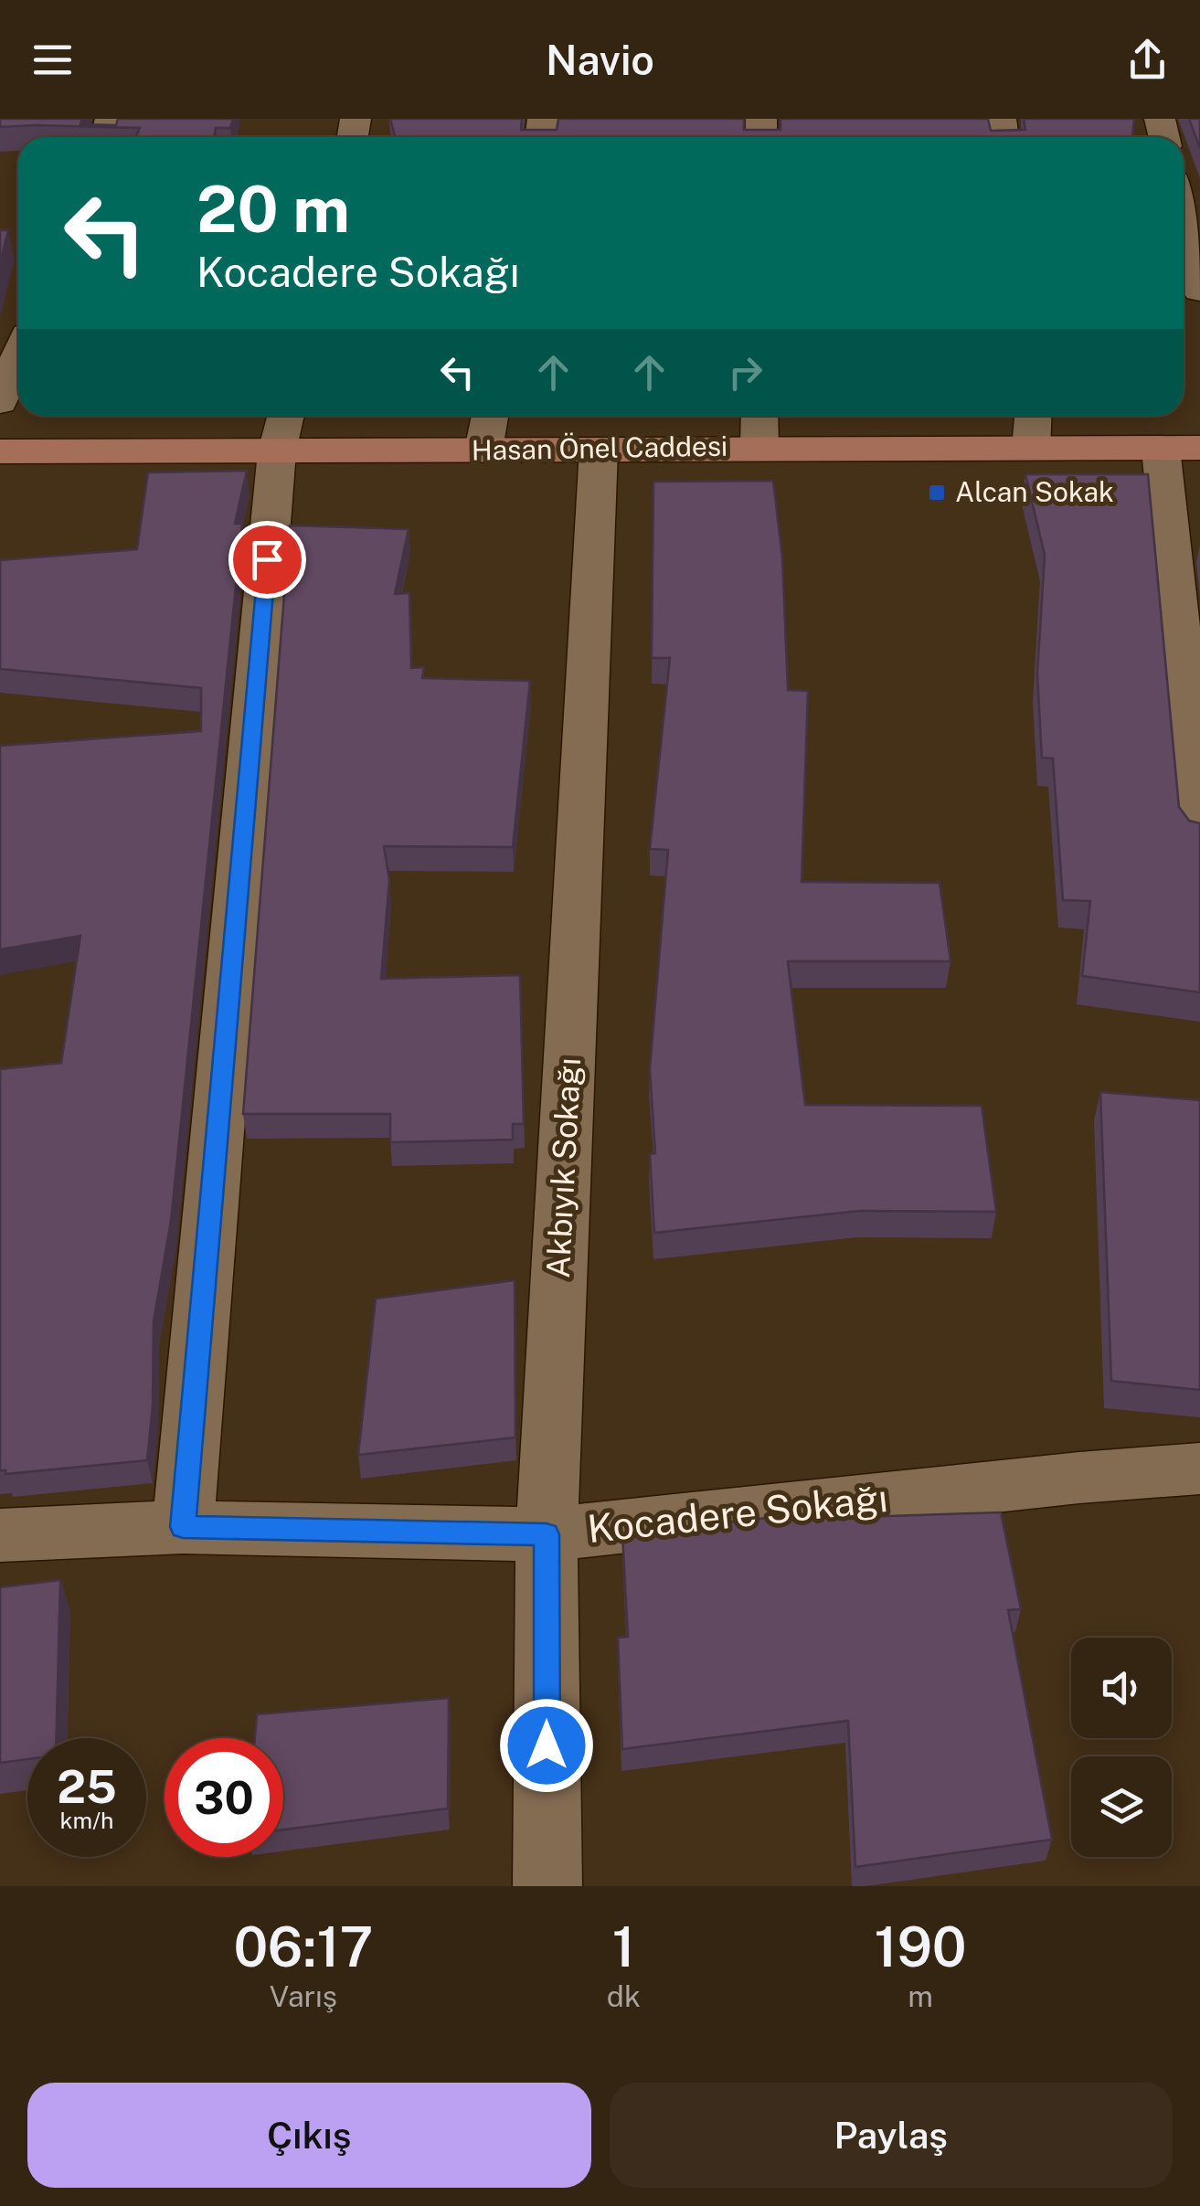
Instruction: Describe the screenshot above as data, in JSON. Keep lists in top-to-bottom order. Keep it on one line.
{"streets":{"main road":["Hasan Önel Caddesi"],"street":["Akbıyık Sokağı","Kocadere Sokağı"]},"crossings":[["Hasan Önel Caddesi","Akbıyık Sokağı"],["Akbıyık Sokağı","Kocadere Sokağı"]],"places":{"transit":["Alcan Sokak"]},"page":{"header":"Navio","turn":["20 m","Kocadere Sokağı"],"speed":"25 km/h","limit":"30","eta":["06:17","Varış","1","dk","190","m"],"buttons":["Çıkış","Paylaş"]}}
